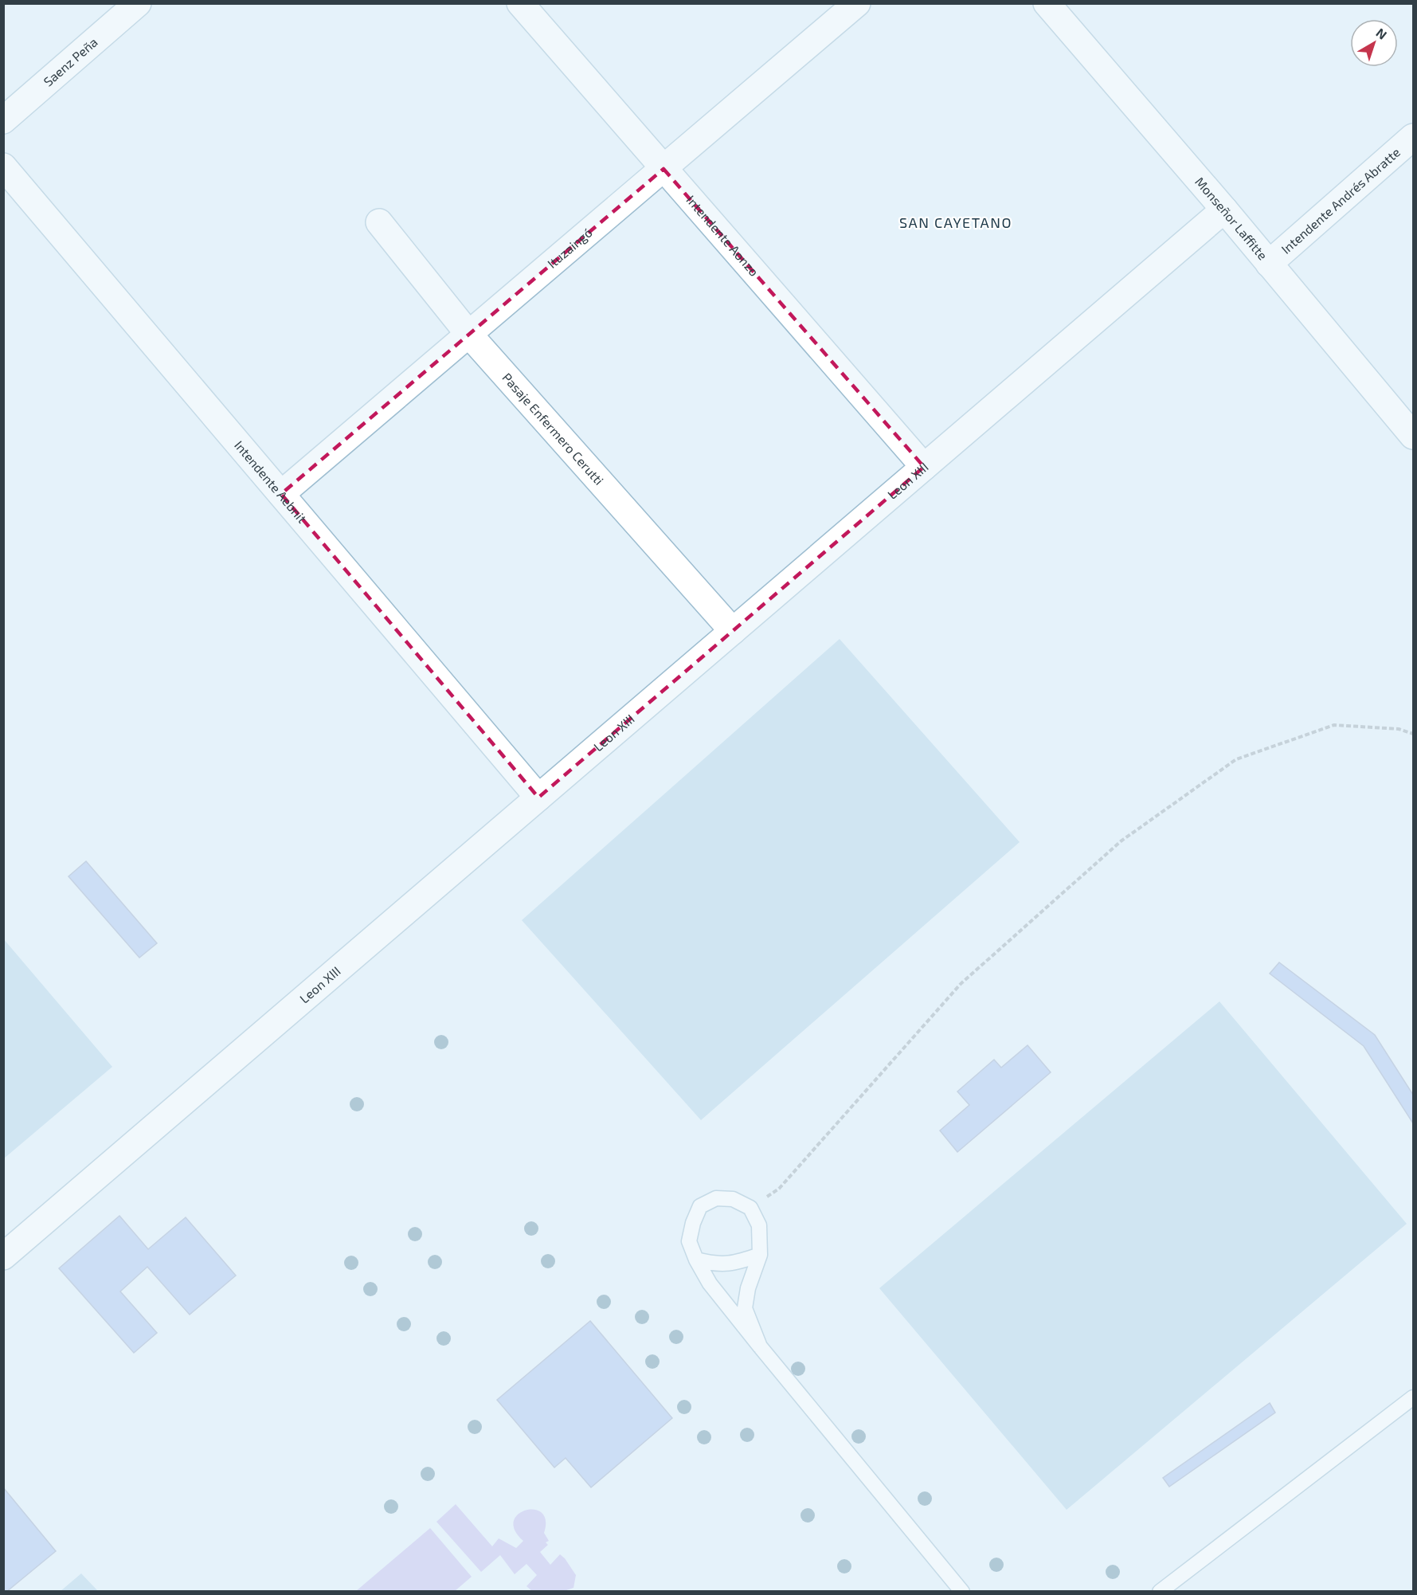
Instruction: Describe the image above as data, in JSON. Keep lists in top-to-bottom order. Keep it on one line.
{"streets":{"street":["Saenz Peña","Intendente Andrés Abratte","Monseñor Laffitte","Intendente Aonzo","Ituzaingó","Pasaje Enfermero Cerutti","Leon XIII","Intendente Aebnit"]},"crossings":[["Intendente Andrés Abratte","Monseñor Laffitte"],["Monseñor Laffitte","Leon XIII"],["Intendente Aonzo","Ituzaingó"],["Intendente Aonzo","Leon XIII"],["Ituzaingó","Pasaje Enfermero Cerutti"],["Ituzaingó","Intendente Aebnit"],["Pasaje Enfermero Cerutti","Leon XIII"],["Leon XIII","Intendente Aebnit"]],"districts":["SAN CAYETANO"],"north":"top right"}
